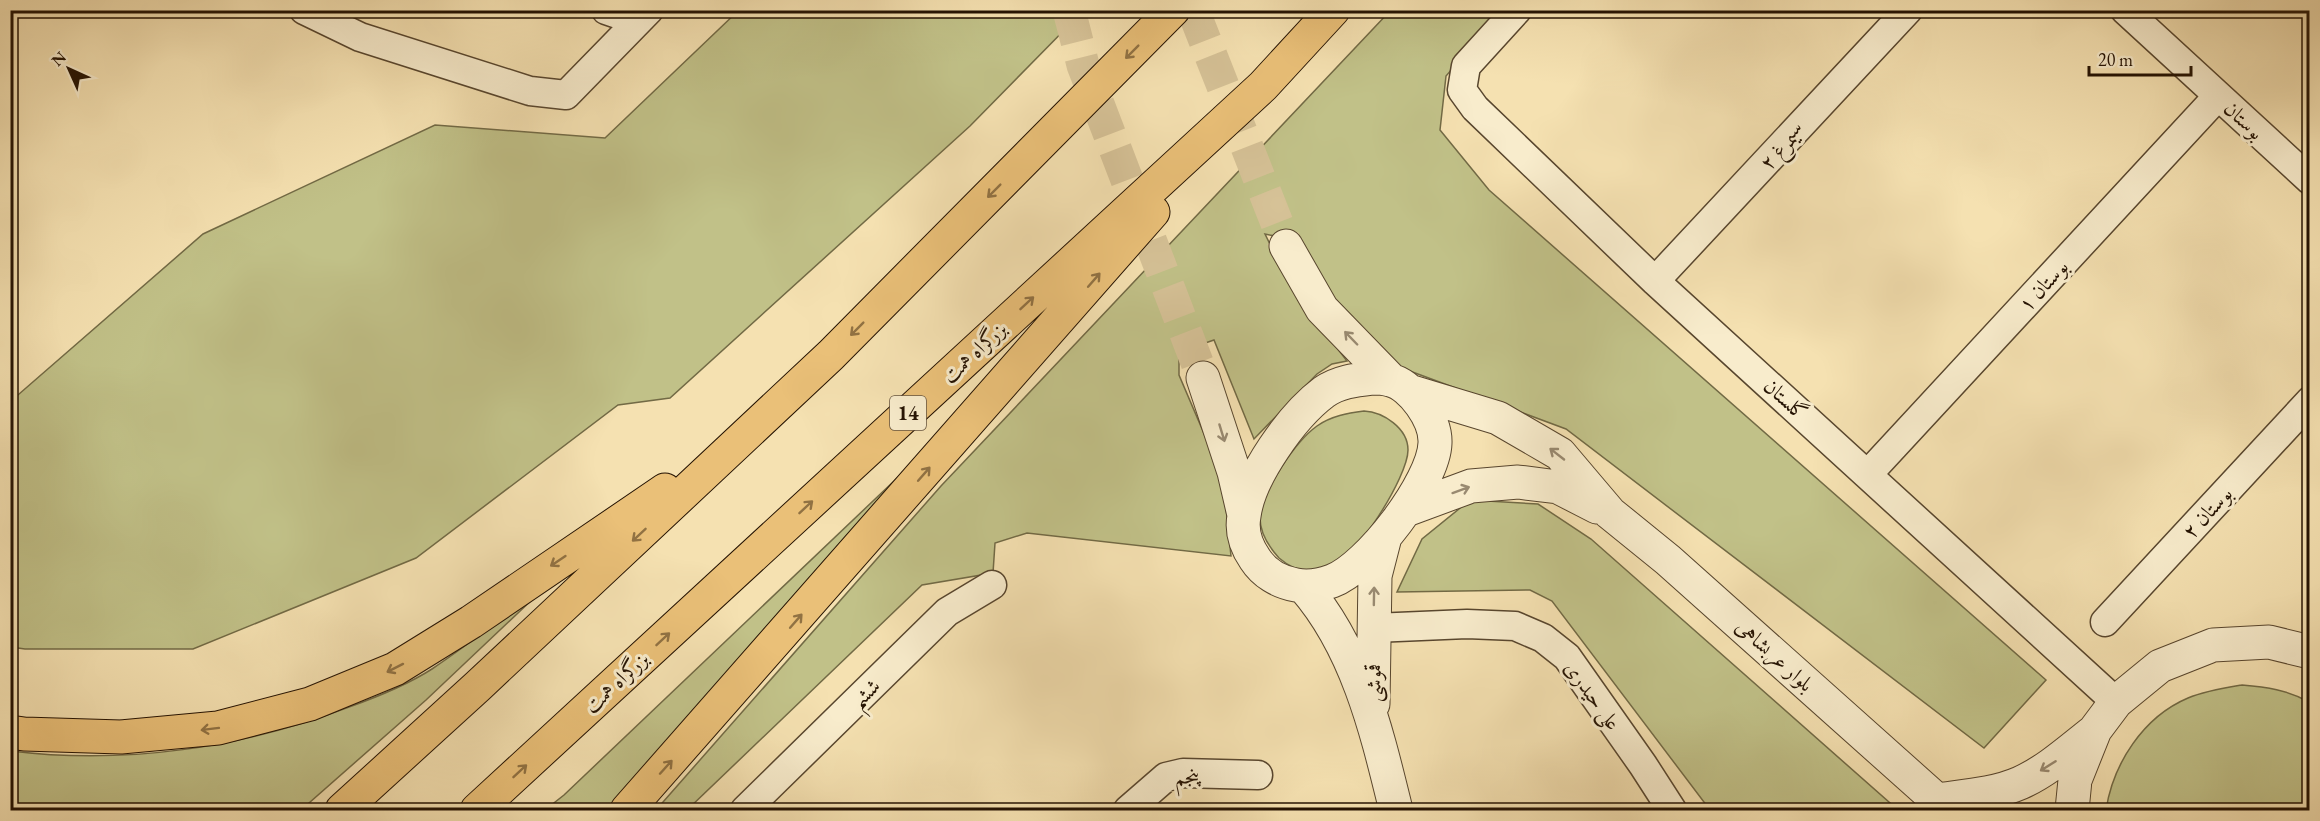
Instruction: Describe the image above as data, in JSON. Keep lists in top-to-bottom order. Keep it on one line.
{"streets":{"highway":["بزرگراه همت","14"],"street":["بوستان","سیمرغ ۲","بوستان ۱","گلستان","بوستان ۲","بلوار عربشاهی","قموشی","ششم","علی حیدری","پنجم"]},"crossings":[["بوستان","بوستان ۱"],["سیمرغ ۲","گلستان"],["بوستان ۱","گلستان"],["بلوار عربشاهی","قموشی"],["قموشی","علی حیدری"]],"scale_bar":"20 m","north":"top left"}
